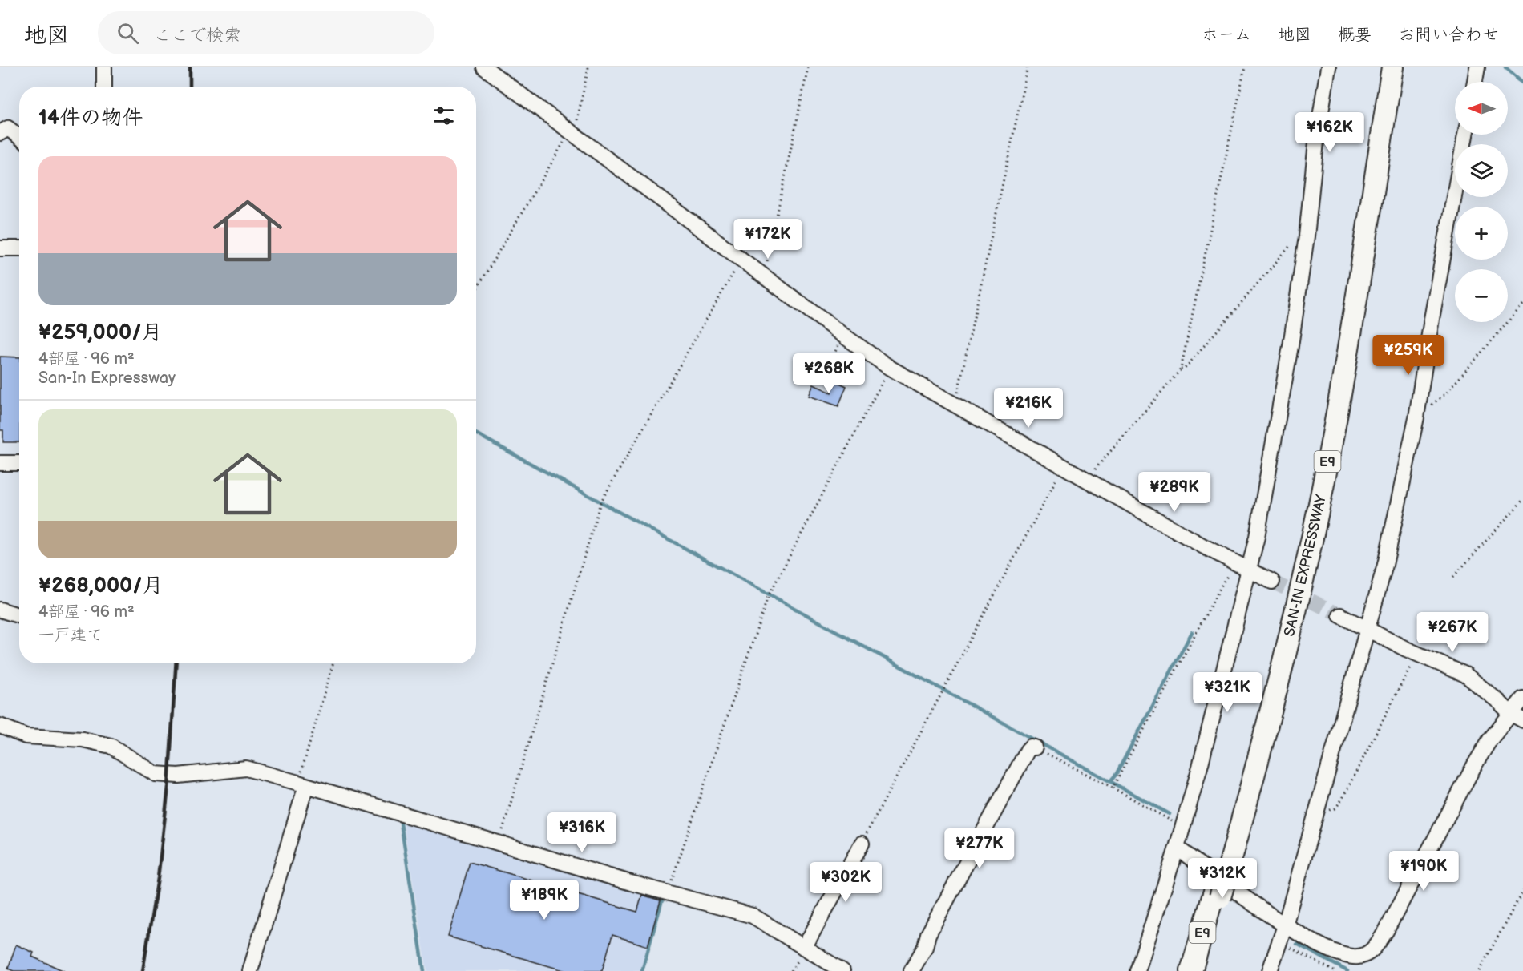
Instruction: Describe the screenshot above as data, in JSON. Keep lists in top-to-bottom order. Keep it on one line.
{"streets":{"highway":["E9","SAN-IN EXPRESSWAY"]},"north":"left","page":{"header":"地図","search":"ここで検索","nav":["ホーム","地図","概要","お問い合わせ"],"map_buttons":["+","−"],"heading":"14件の物件","price":["¥162K","¥172K","¥259K","¥268K","¥216K","¥289K","¥267K","¥321K","¥316K","¥277K","¥190K","¥312K","¥302K","¥189K"],"list":[{"name":"¥259,000/月","note":"4部屋 · 96 m² · San-In Expressway"},{"name":"¥268,000/月","note":"4部屋 · 96 m² · 一戸建て"}]}}
